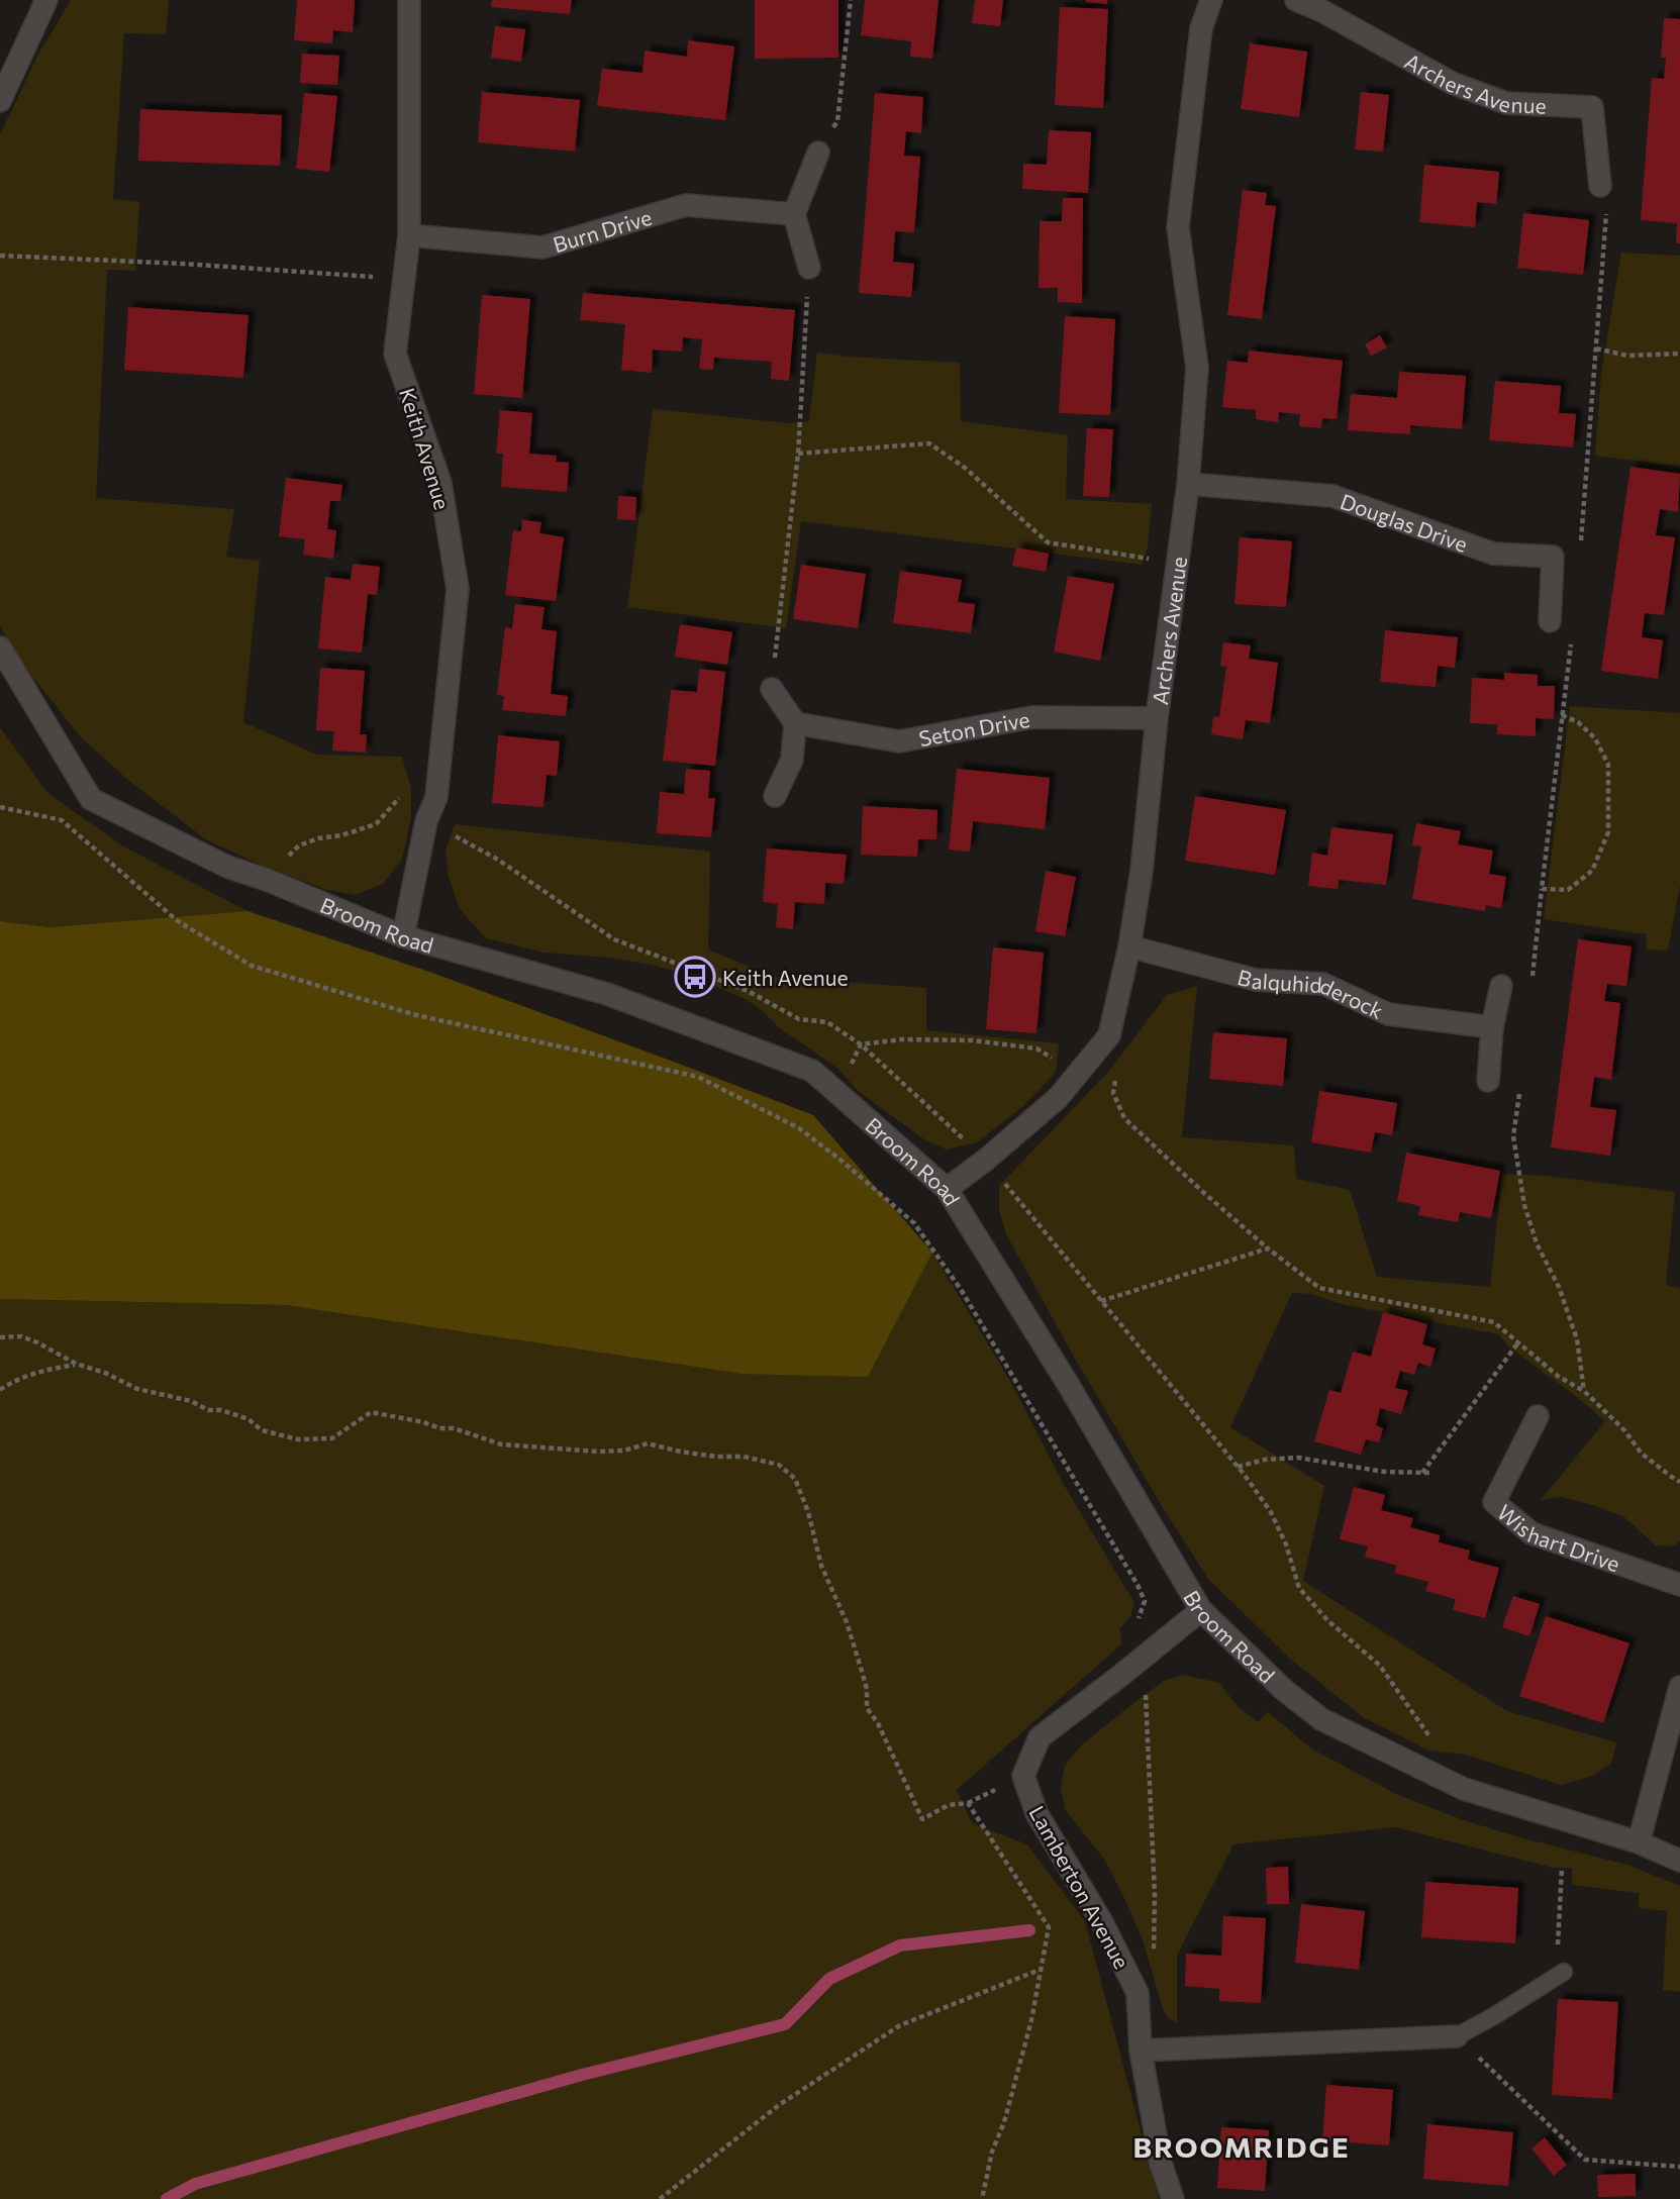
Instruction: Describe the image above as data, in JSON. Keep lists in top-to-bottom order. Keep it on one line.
{"streets":{"street":["Archers Avenue","Burn Drive","Keith Avenue","Douglas Drive","Seton Drive","Broom Road","Balquhidderock","Wishart Drive","Lamberton Avenue"]},"crossings":[["Archers Avenue","Douglas Drive"],["Archers Avenue","Seton Drive"],["Archers Avenue","Broom Road"],["Archers Avenue","Balquhidderock"],["Burn Drive","Keith Avenue"],["Keith Avenue","Broom Road"],["Broom Road","Lamberton Avenue"]],"districts":["BROOMRIDGE"],"places":{"bus stop":["Keith Avenue"]}}
